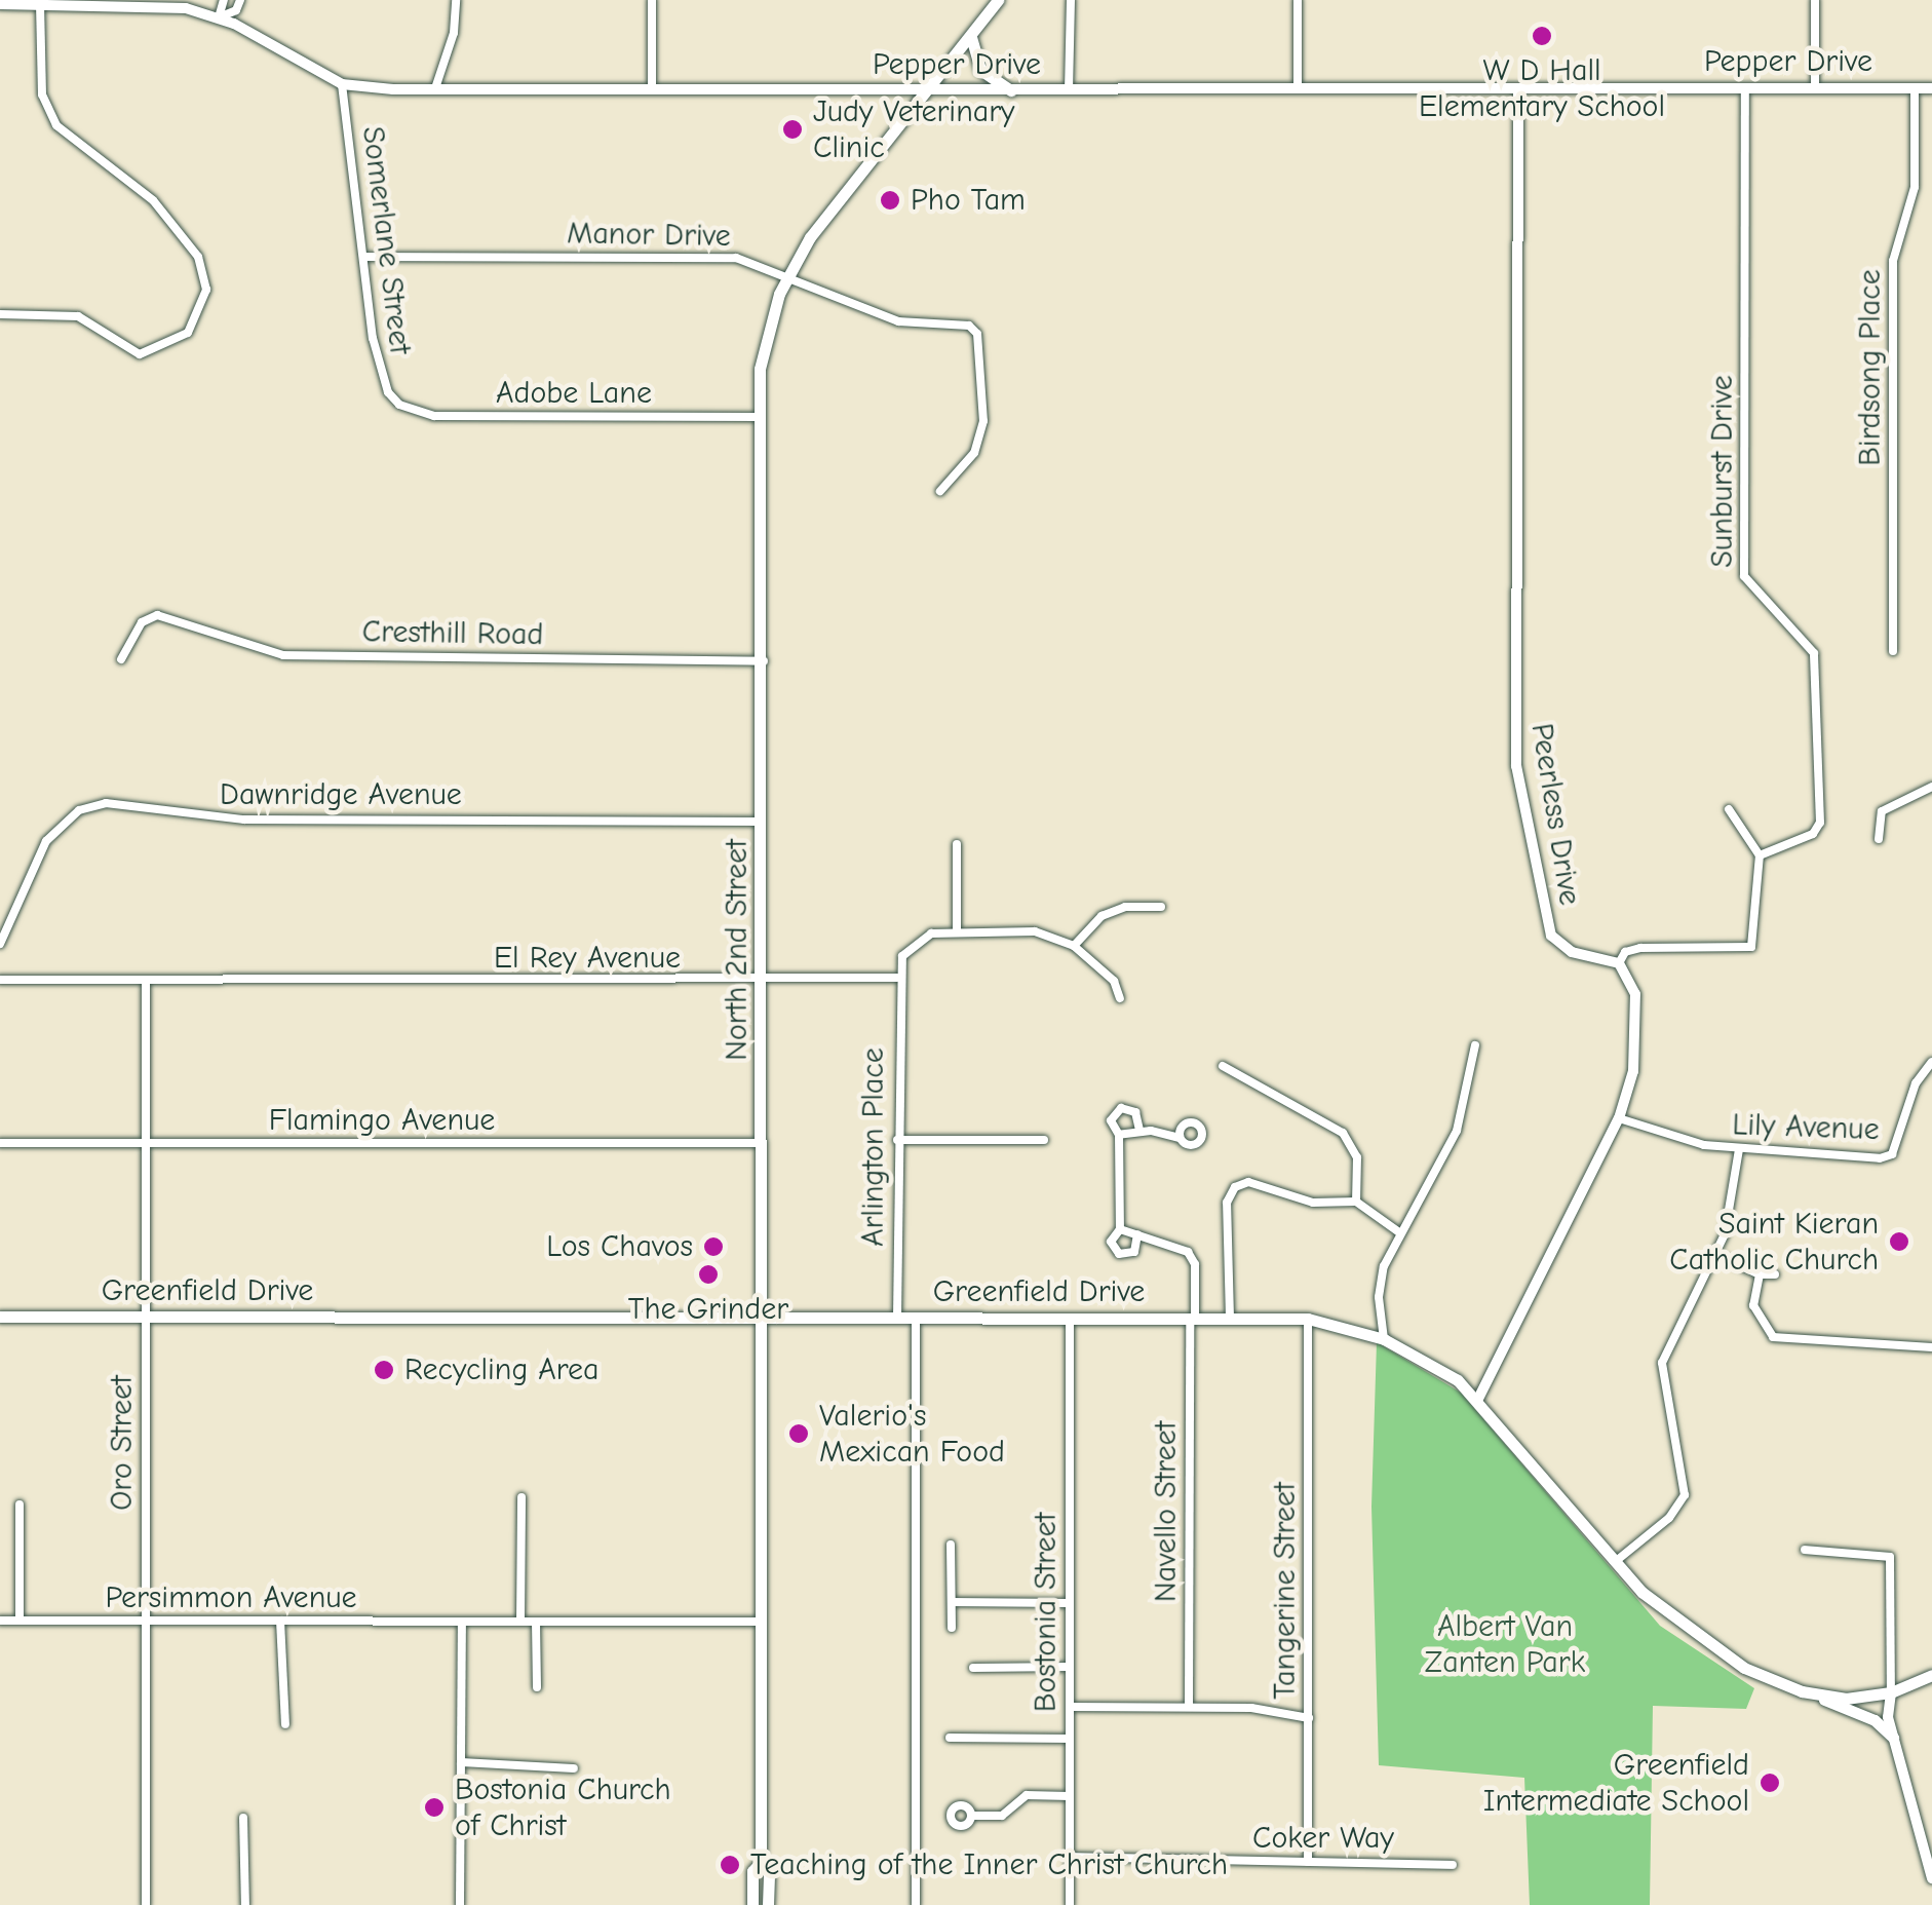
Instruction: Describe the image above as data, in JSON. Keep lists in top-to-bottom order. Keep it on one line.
{"streets":{"main road":["North 2nd Street","Greenfield Drive"],"street":["Pepper Drive","Manor Drive","Somerlane Street","Birdsong Place","Adobe Lane","Sunburst Drive","Cresthill Road","Dawnridge Avenue","Peerless Drive","El Rey Avenue","Flamingo Avenue","Lily Avenue","Arlington Place","Oro Street","Navello Street","Tangerine Street","Persimmon Avenue","Bostonia Street","Coker Way"]},"crossings":[["Pepper Drive","Somerlane Street"],["Pepper Drive","Birdsong Place"],["Pepper Drive","Sunburst Drive"],["Pepper Drive","Peerless Drive"],["Pepper Drive","North 2nd Street"],["Manor Drive","Somerlane Street"],["Manor Drive","North 2nd Street"],["Somerlane Street","Adobe Lane"],["Adobe Lane","North 2nd Street"],["Cresthill Road","North 2nd Street"],["Dawnridge Avenue","North 2nd Street"],["North 2nd Street","El Rey Avenue"],["North 2nd Street","Flamingo Avenue"],["North 2nd Street","Greenfield Drive"],["El Rey Avenue","Arlington Place"],["El Rey Avenue","Oro Street"],["Flamingo Avenue","Oro Street"],["Arlington Place","Greenfield Drive"],["Greenfield Drive","Oro Street"],["Greenfield Drive","Navello Street"],["Greenfield Drive","Tangerine Street"],["Greenfield Drive","Bostonia Street"],["Oro Street","Persimmon Avenue"],["Tangerine Street","Coker Way"],["Bostonia Street","Coker Way"]],"parks":["Albert Van Zanten Park"],"places":["W D Hall Elementary School","Judy Veterinary Clinic","Pho Tam","Saint Kieran Catholic Church","Los Chavos","The Grinder","Recycling Area","Valerio's Mexican Food","Greenfield Intermediate School","Bostonia Church of Christ","Teaching of the Inner Christ Church"]}
